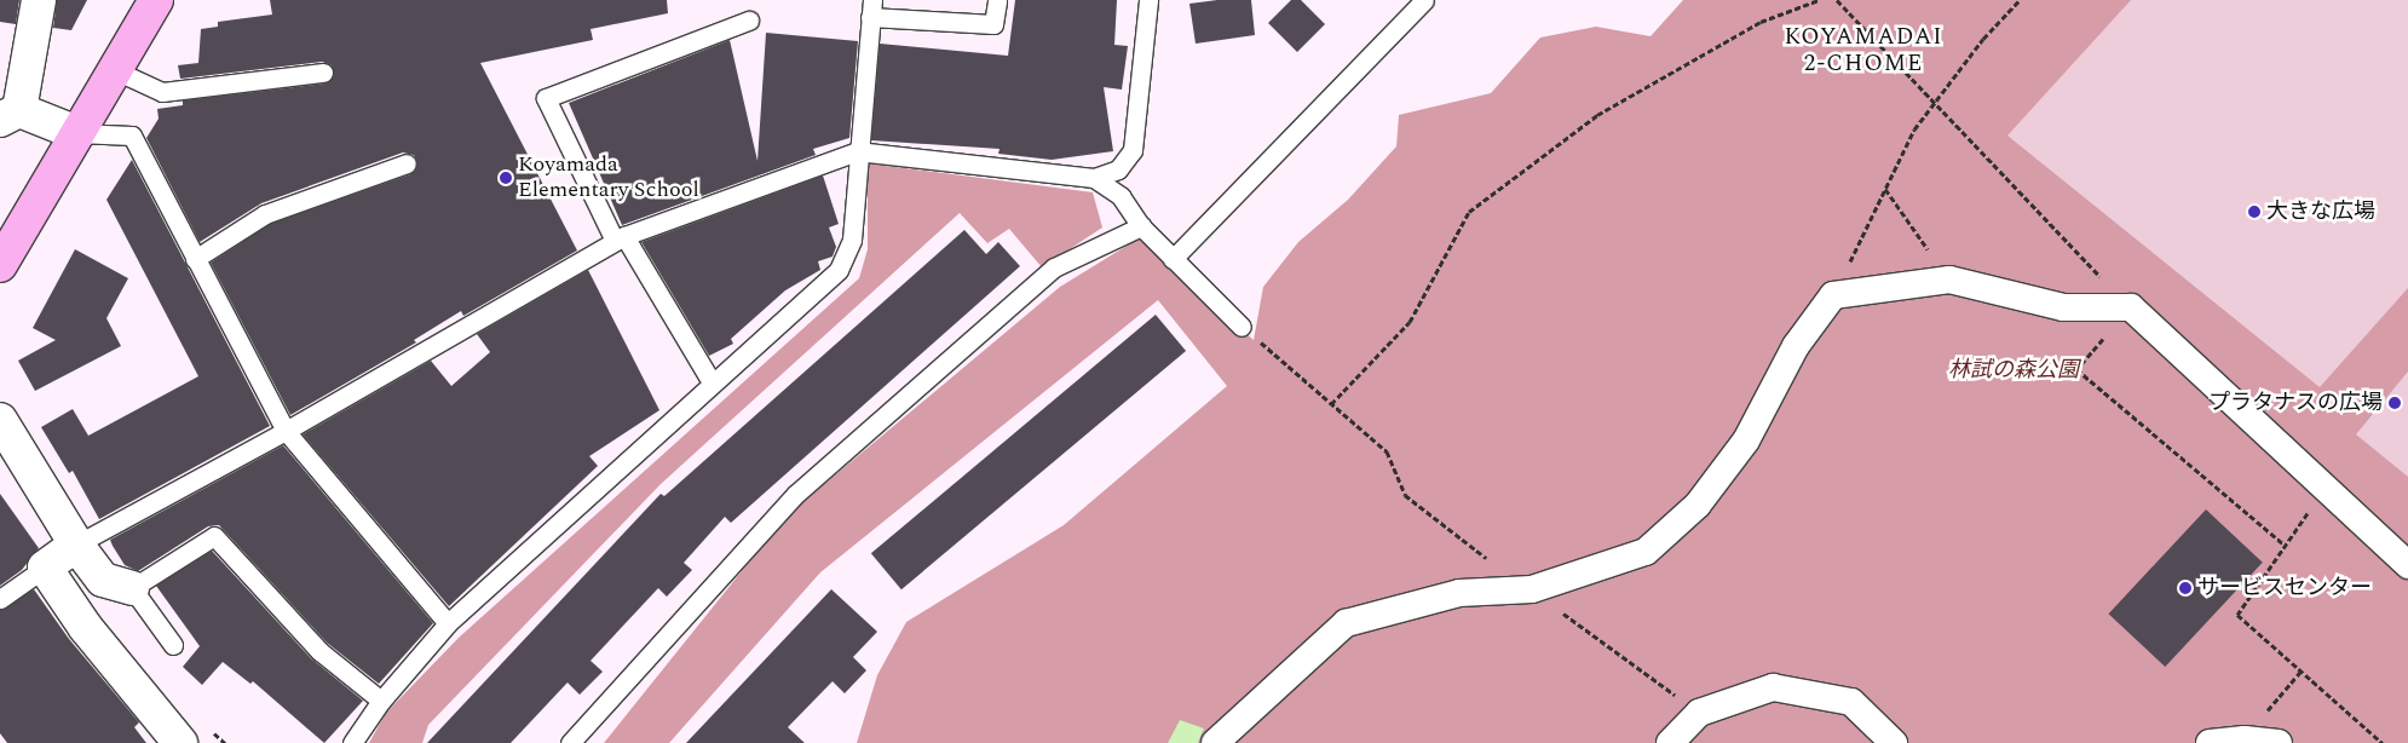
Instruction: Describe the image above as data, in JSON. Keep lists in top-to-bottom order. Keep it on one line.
{"districts":["KOYAMADAI 2-CHOME"],"parks":["林試の森公園"],"places":["Koyamada Elementary School","大きな広場","プラタナスの広場","サービスセンター"]}
